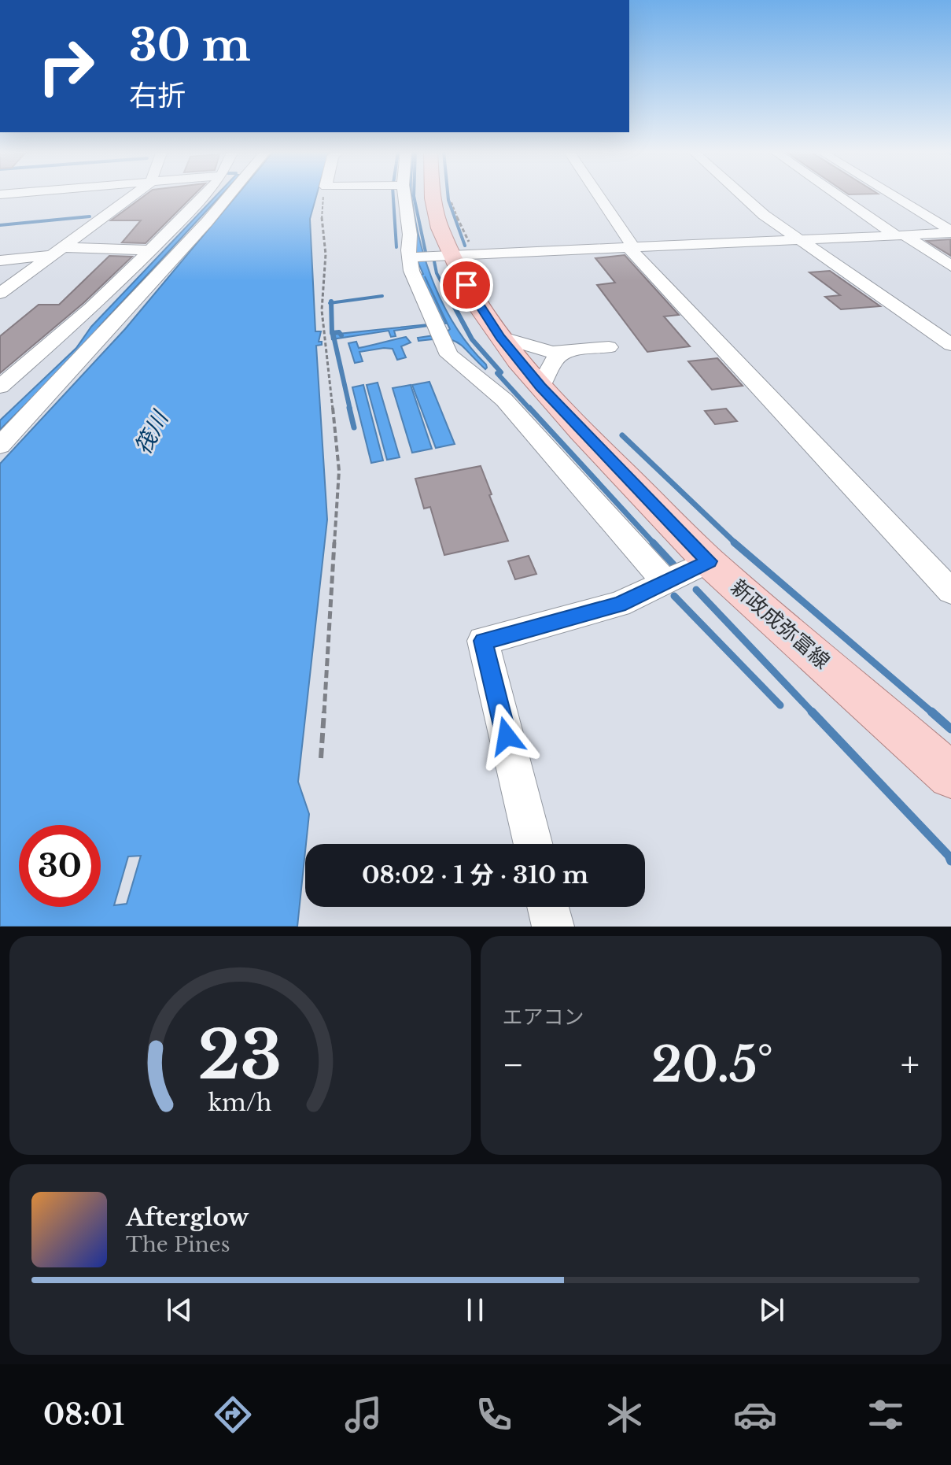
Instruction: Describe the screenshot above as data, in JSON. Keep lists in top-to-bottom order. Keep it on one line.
{"streets":{"main road":["新政成弥富線"]},"water":["筏川"],"page":{"turn":["30 m","右折"],"limit":"30","trip":"08:02 · 1 分 · 310 m","tile":"エアコン","heat":["−","20.5°","+"],"song":["Afterglow","The Pines"],"tabs":"08:01","gauge":["23","km/h"]}}
